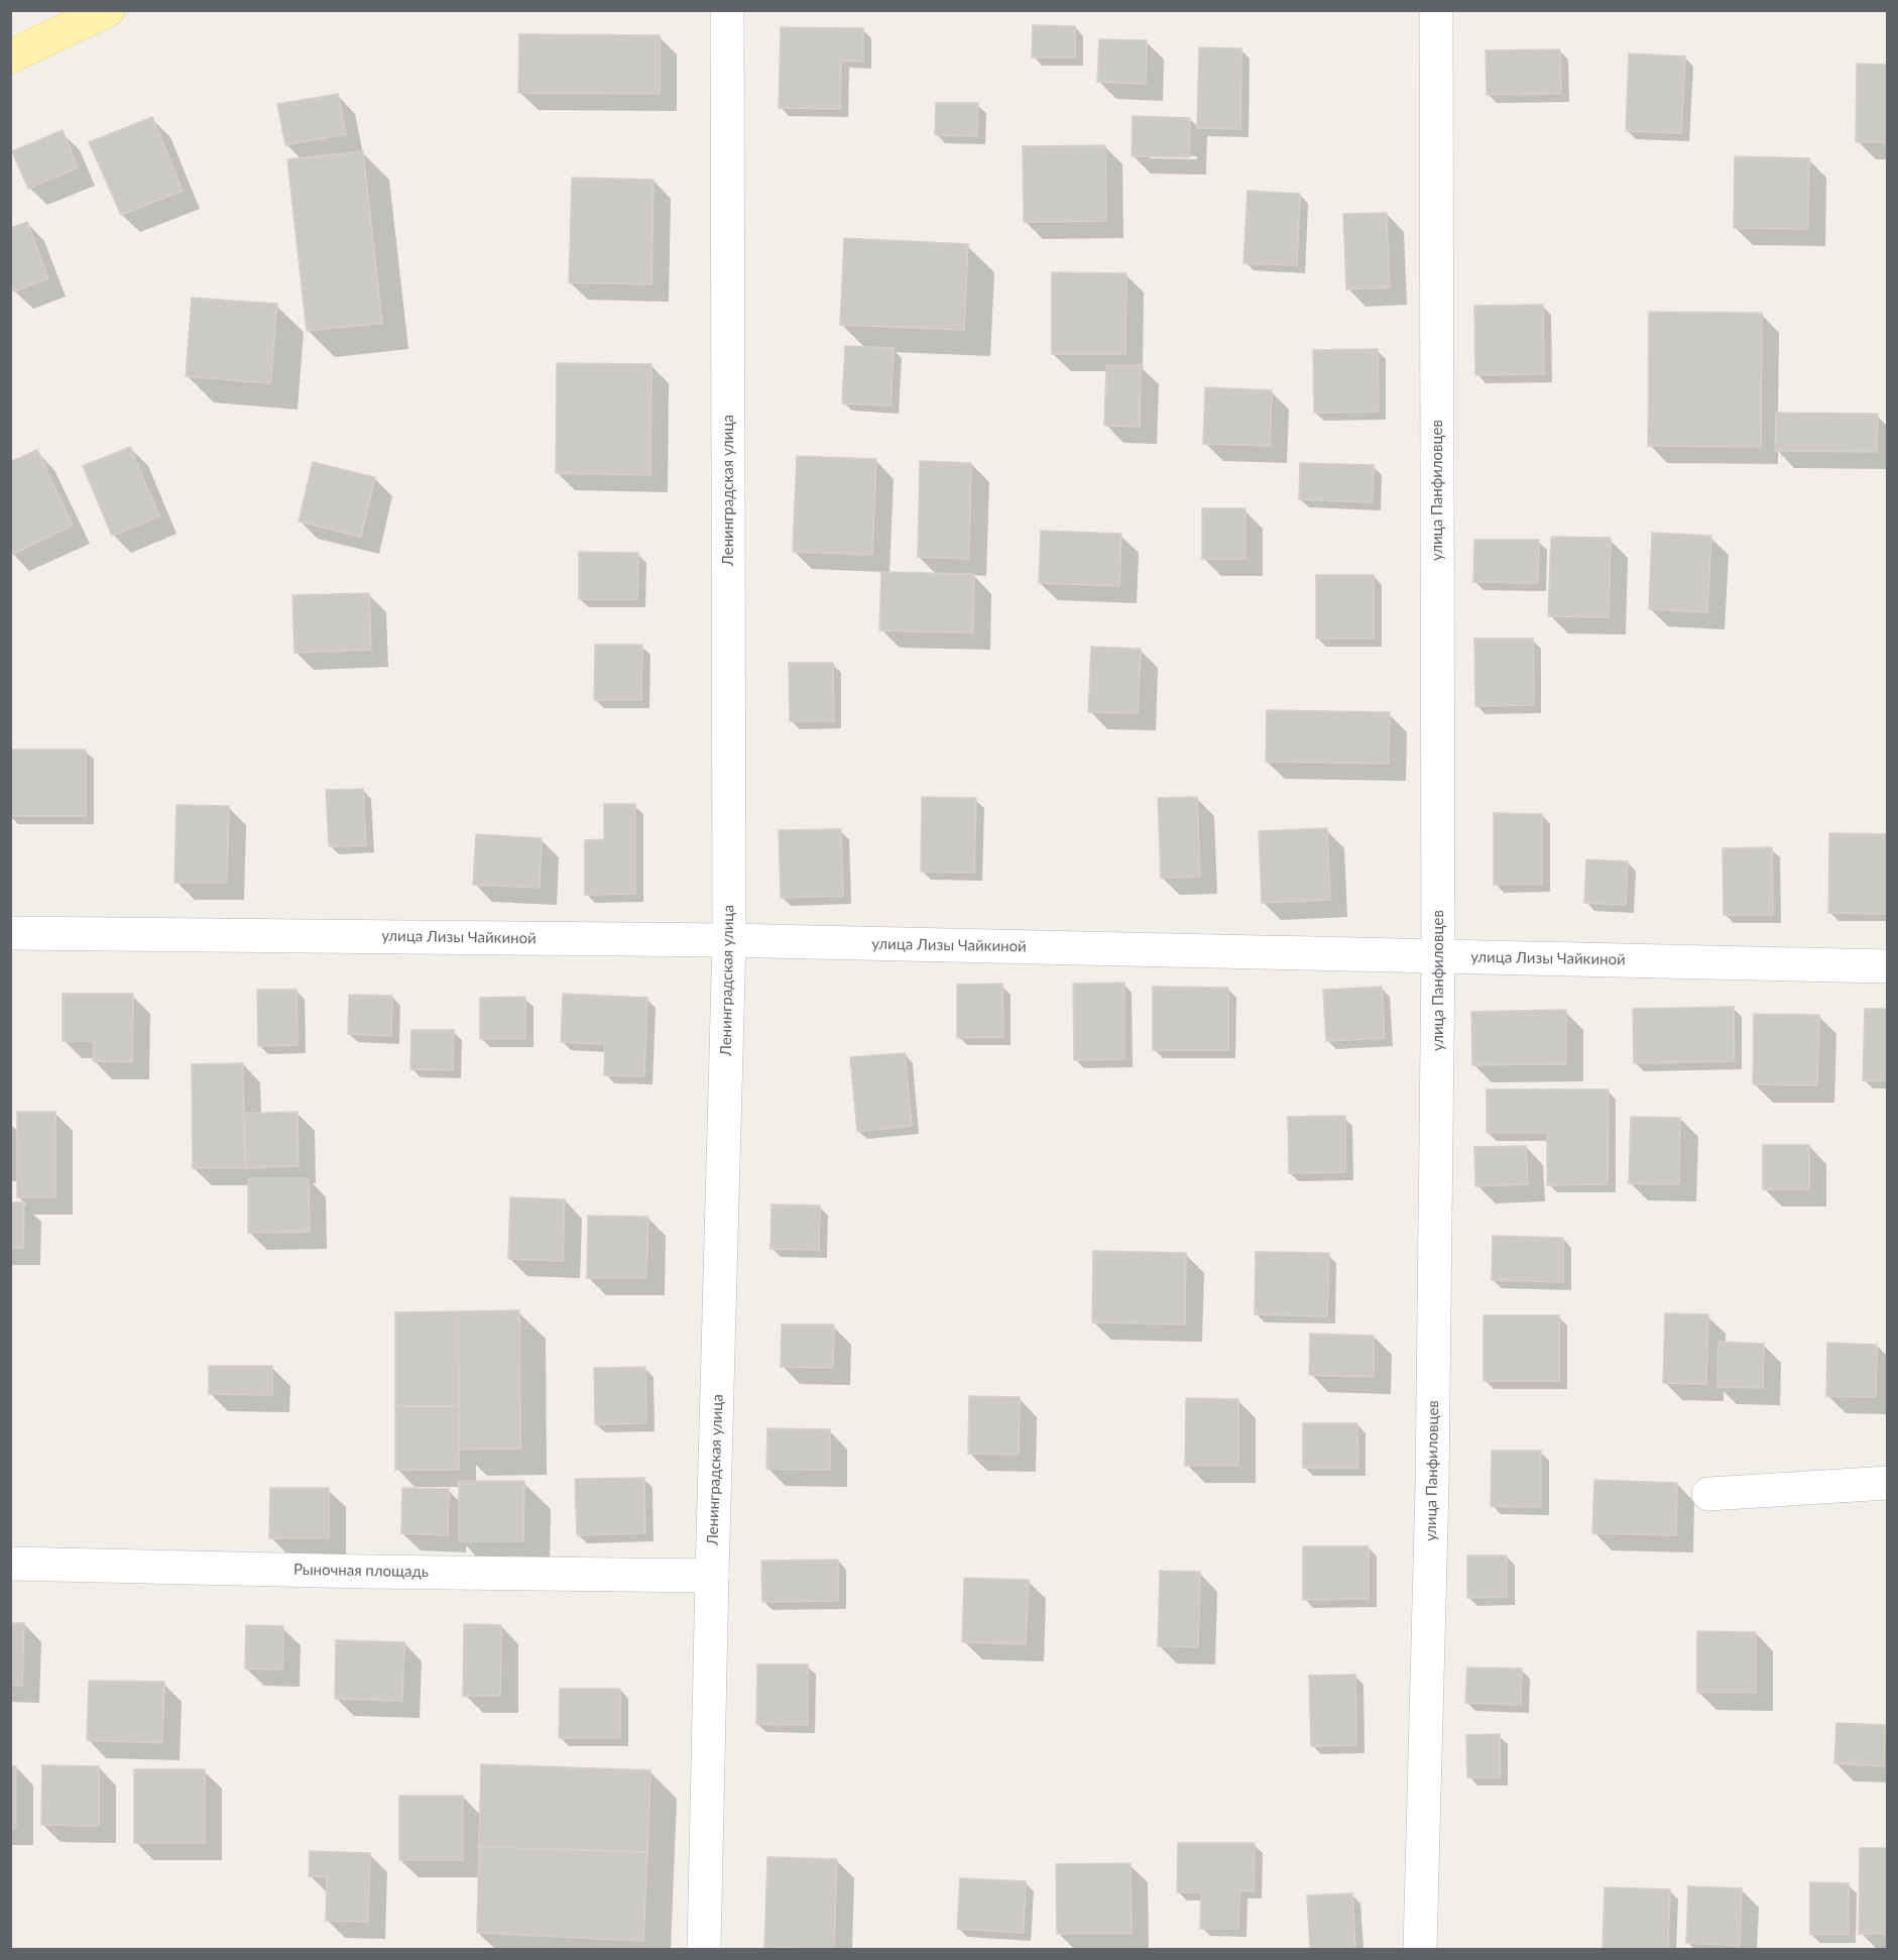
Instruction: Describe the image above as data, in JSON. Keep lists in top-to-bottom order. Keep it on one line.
{"streets":{"street":["Ленинградская улица","улица Панфиловцев","улица Лизы Чайкиной","Рыночная площадь"]},"crossings":[["Ленинградская улица","улица Лизы Чайкиной"],["Ленинградская улица","Рыночная площадь"],["улица Панфиловцев","улица Лизы Чайкиной"]]}
